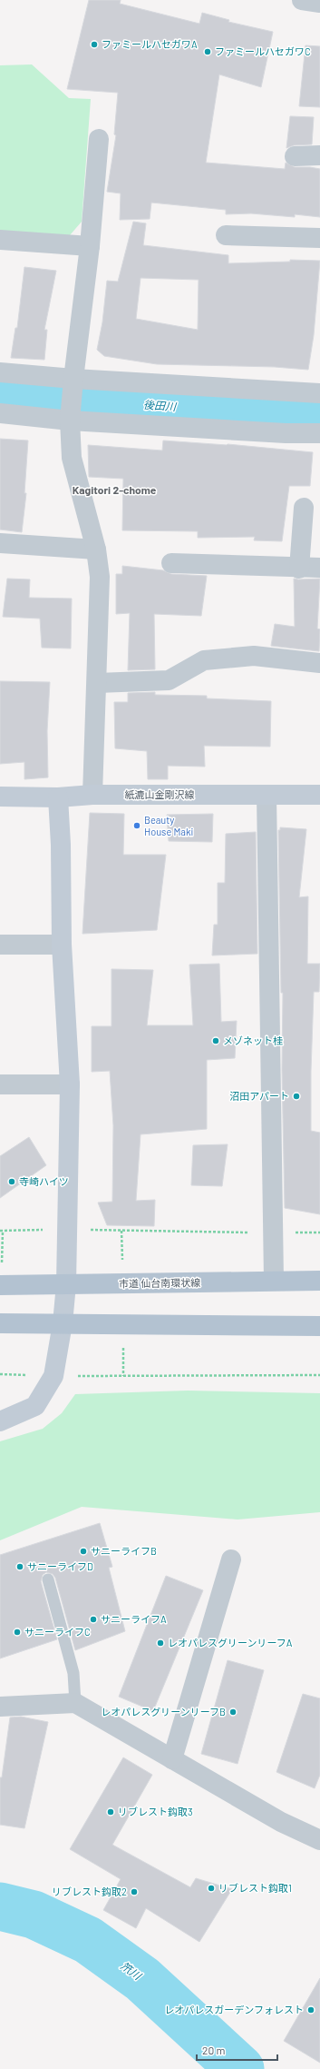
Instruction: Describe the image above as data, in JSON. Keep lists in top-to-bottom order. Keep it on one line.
{"streets":{"main road":["市道 仙台南環状線"],"street":["紙漉山金剛沢線"]},"districts":["Kagitori 2-chome"],"water":["後田川","笊川"],"places":["ファミールハセガワA","ファミールハセガワC","Beauty House Maki","メゾネット桂","沼田アパート","寺崎ハイツ","サニーライフB","サニーライフD","サニーライフA","サニーライフC","レオパレスグリーンリーフA","レオパレスグリーンリーフB","リブレスト鈎取3","リブレスト鈎取1","リブレスト鈎取2","レオパレスガーデンフォレスト"],"scale_bar":"20 m"}
